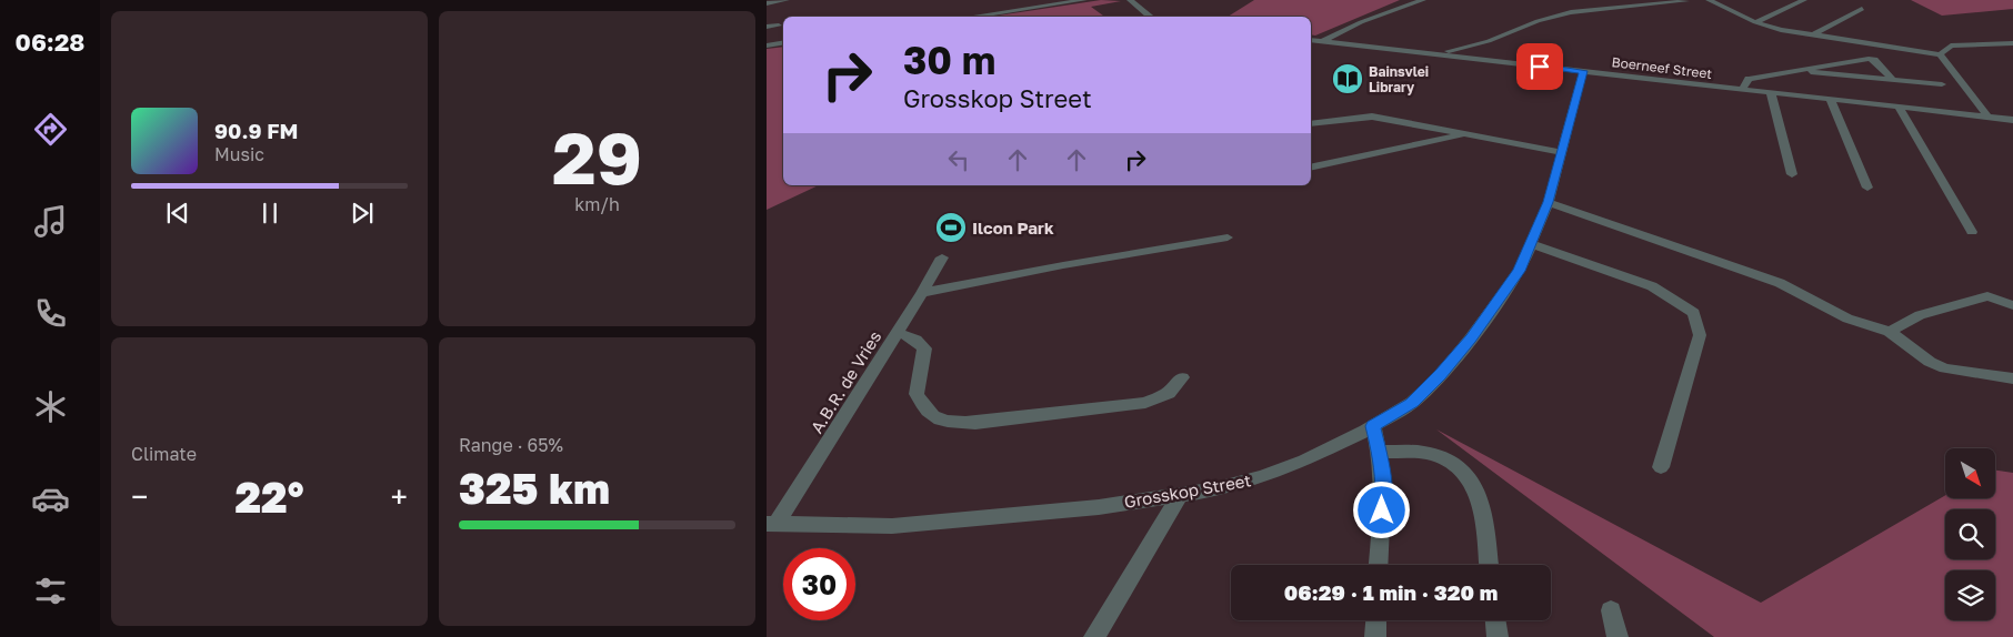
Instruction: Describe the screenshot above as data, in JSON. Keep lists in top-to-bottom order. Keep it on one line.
{"streets":{"street":["Boerneef Street","A.B.R. de Vries","Grosskop Street"]},"crossings":[["Boerneef Street","Grosskop Street"],["A.B.R. de Vries","Grosskop Street"]],"places":{"library":["Bainsvlei Library"],"sports":["Ilcon Park"]},"north":"bottom right","page":{"tabs":"06:28","tile":[["29","km/h"],"Climate",["Range · 65%","325 km"]],"turn":["30 m","Grosskop Street"],"song":["90.9 FM","Music"],"heat":["−","22°","+"],"limit":"30","trip":"06:29 · 1 min · 320 m"}}
